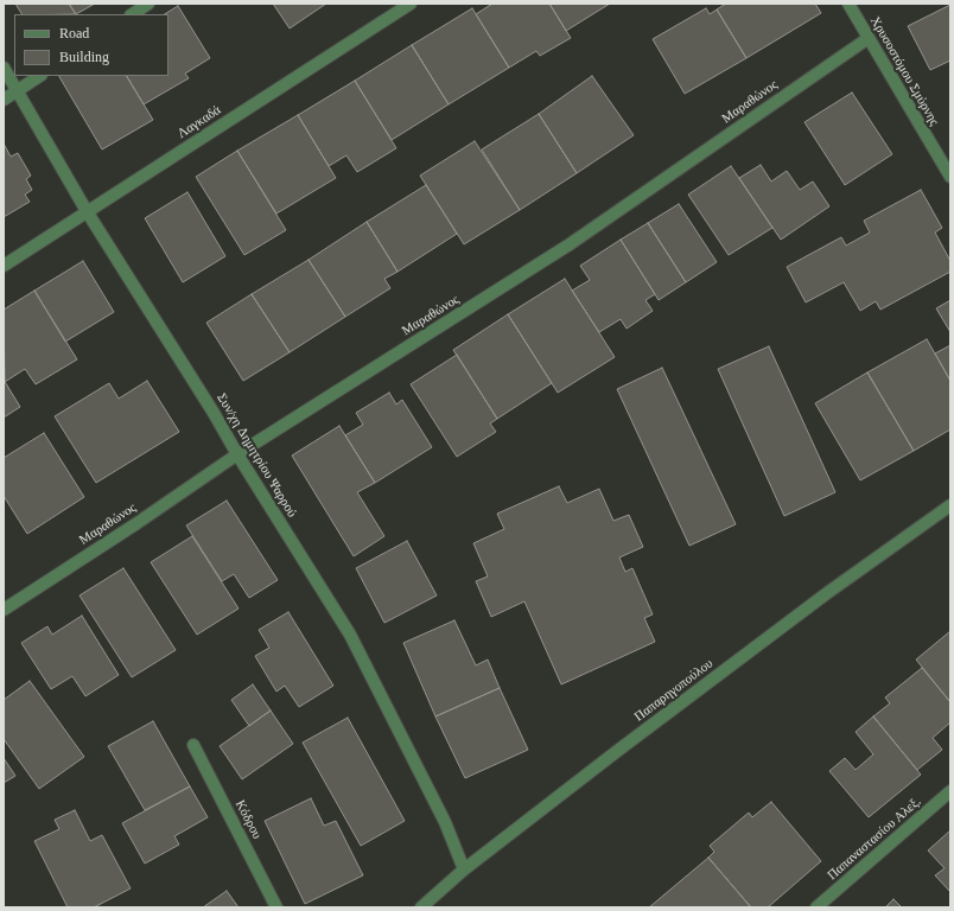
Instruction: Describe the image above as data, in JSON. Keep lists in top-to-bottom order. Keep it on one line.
{"streets":{"street":["Χρυσοστόμου Σμύρνης","Μαραθώνος","Λαγκαδά","Συν/χη Δημητρίου Ψαρρού","Παπαρηγοπούλου","Κόδρου","Παπαναστασίου Αλεξ."]},"crossings":[["Χρυσοστόμου Σμύρνης","Μαραθώνος"],["Μαραθώνος","Συν/χη Δημητρίου Ψαρρού"],["Λαγκαδά","Συν/χη Δημητρίου Ψαρρού"],["Συν/χη Δημητρίου Ψαρρού","Παπαρηγοπούλου"]],"legend":["Road","Building"]}
